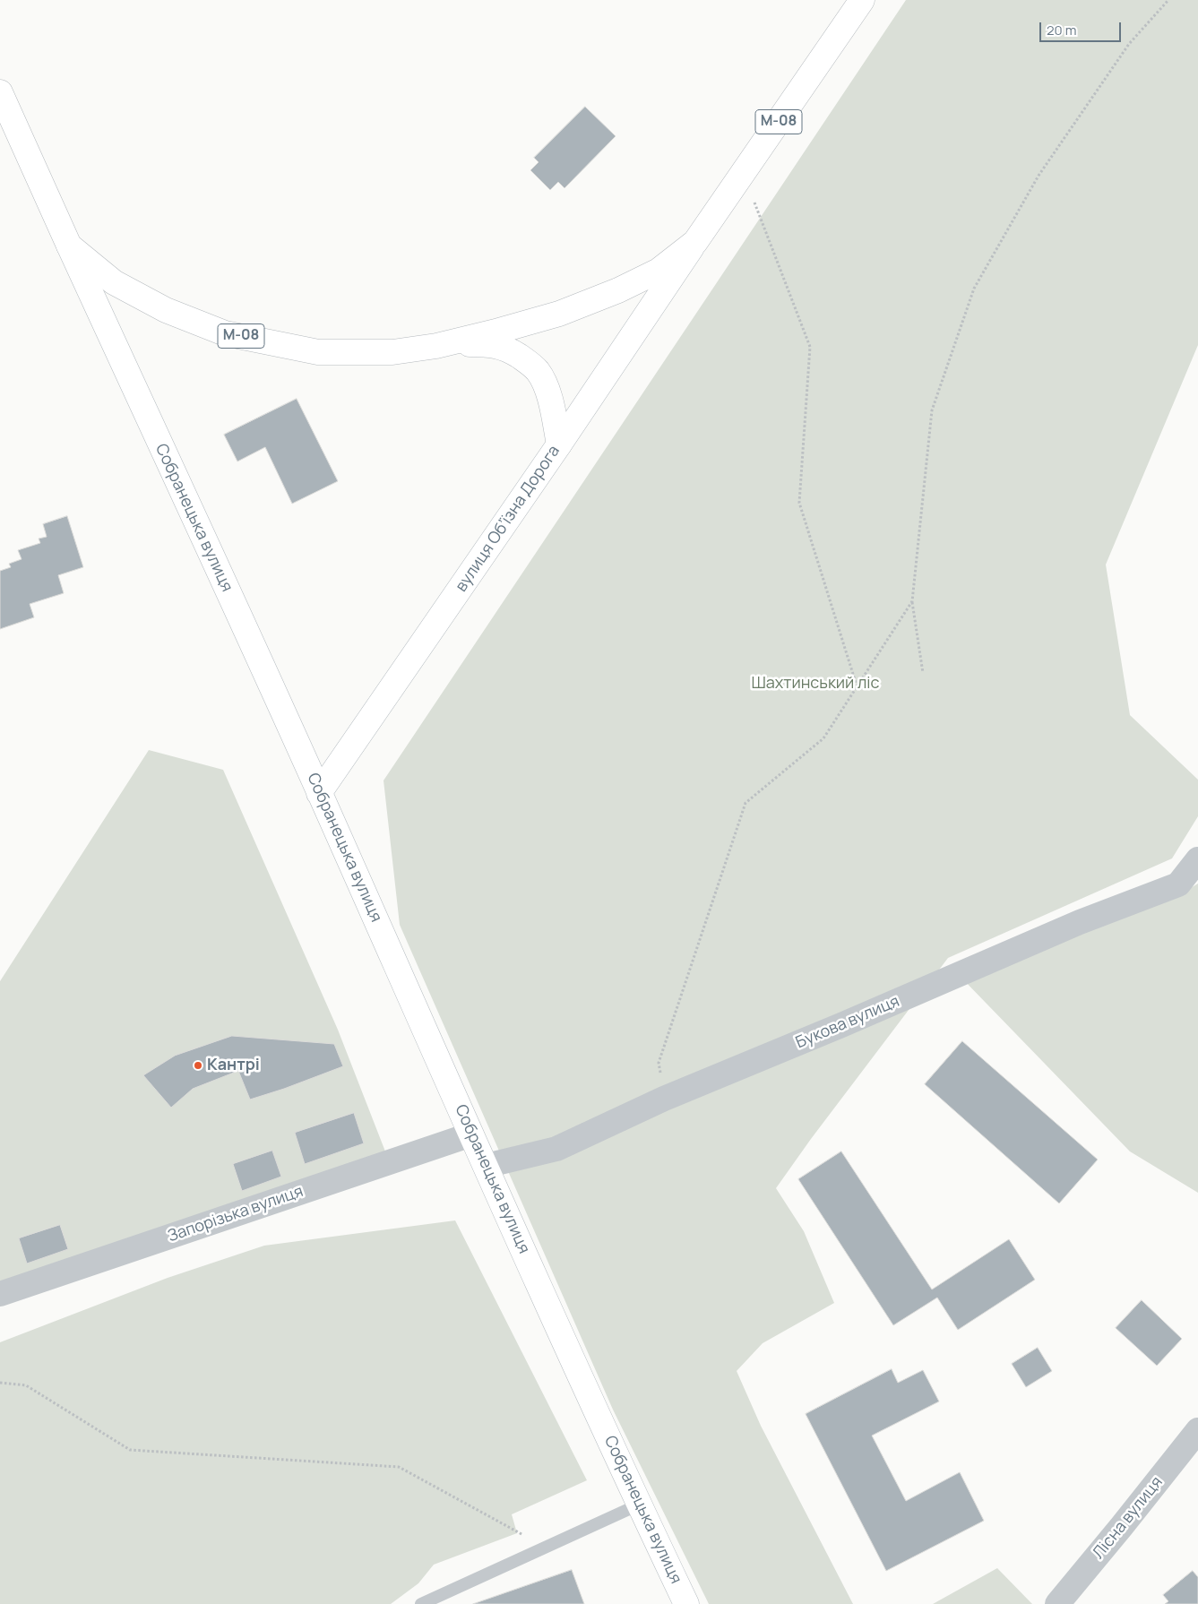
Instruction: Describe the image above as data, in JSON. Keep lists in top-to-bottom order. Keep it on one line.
{"streets":{"main road":["М-08","Собранецька вулиця","вулиця Обʼїзна Дорога"],"street":["Букова вулиця","Запорізька вулиця","Лісна вулиця"]},"crossings":[["Собранецька вулиця","вулиця Обʼїзна Дорога"],["Собранецька вулиця","Букова вулиця"],["Собранецька вулиця","Запорізька вулиця"]],"parks":["Шахтинський ліс"],"places":["Кантрі"],"scale_bar":"20 m"}
